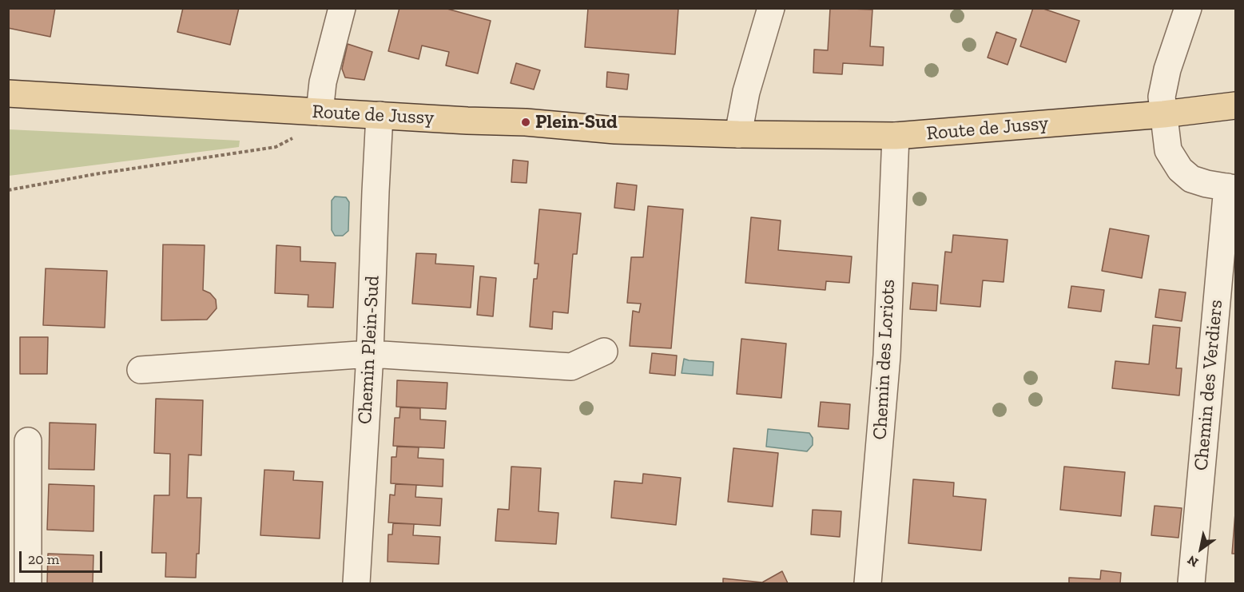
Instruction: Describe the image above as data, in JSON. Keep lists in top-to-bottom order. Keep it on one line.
{"streets":{"main road":["Route de Jussy"],"street":["Chemin Plein-Sud","Chemin des Loriots","Chemin des Verdiers"]},"crossings":[["Route de Jussy","Chemin Plein-Sud"],["Route de Jussy","Chemin des Loriots"]],"places":["Plein-Sud"],"scale_bar":"20 m","north":"bottom left"}
